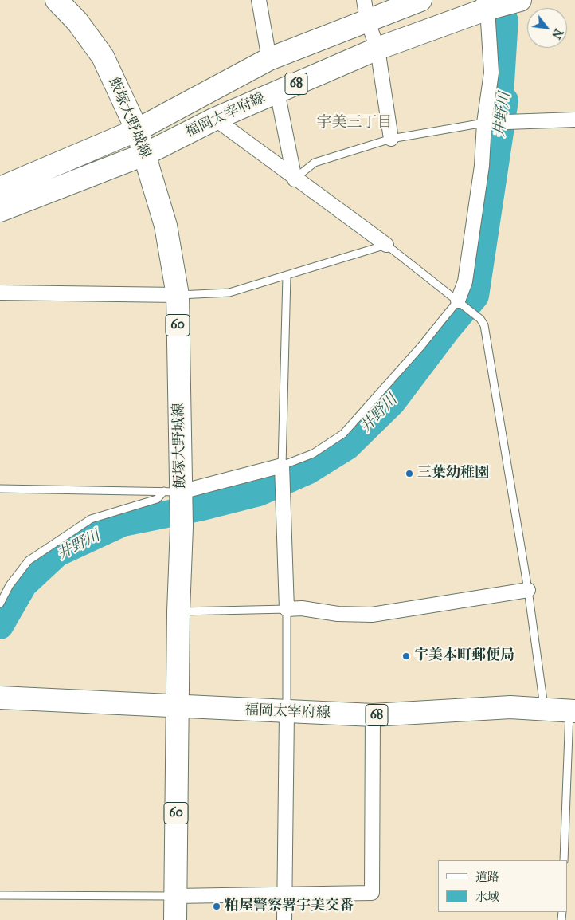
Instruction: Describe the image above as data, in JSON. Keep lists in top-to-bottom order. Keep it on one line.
{"streets":{"main road":["68","福岡太宰府線","飯塚大野城線","60"]},"crossings":[["福岡太宰府線","飯塚大野城線"]],"districts":["宇美三丁目"],"water":["井野川"],"places":["三葉幼稚園","宇美本町郵便局","粕屋警察署宇美交番"],"legend":["道路","水域"],"north":"bottom right"}
